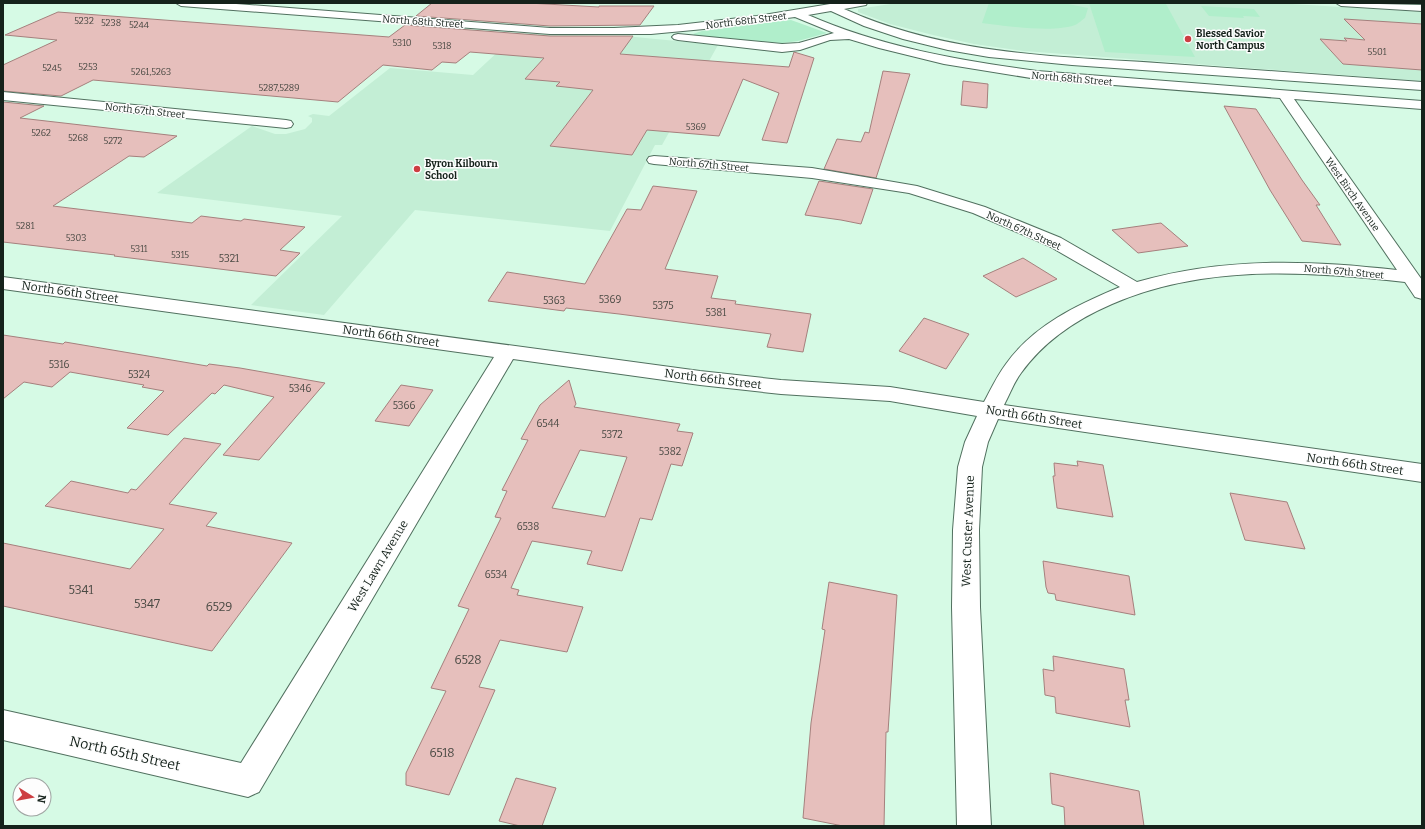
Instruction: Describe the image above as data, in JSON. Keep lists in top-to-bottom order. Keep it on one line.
{"streets":{"street":["North 68th Street","North 67th Street","West Birch Avenue","North 66th Street","West Custer Avenue","West Lawn Avenue","North 65th Street"]},"crossings":[["North 68th Street","West Birch Avenue"],["North 67th Street","West Birch Avenue"],["North 67th Street","West Custer Avenue"],["North 66th Street","West Custer Avenue"],["North 66th Street","West Lawn Avenue"],["West Lawn Avenue","North 65th Street"]],"places":["Blessed Savior North Campus","Byron Kilbourn School"],"house_numbers":["5232","5238","5244","5310","5318","5501","5253","5245","5261,5263","5287,5289","5369","5262","5268","5272","5281","5303","5311","5315","5321","5369","5363","5375","5381","5316","5324","5346","5366","6544","5372","5382","6538","6534","5341","5347","6529","6528","6518"],"north":"right"}
